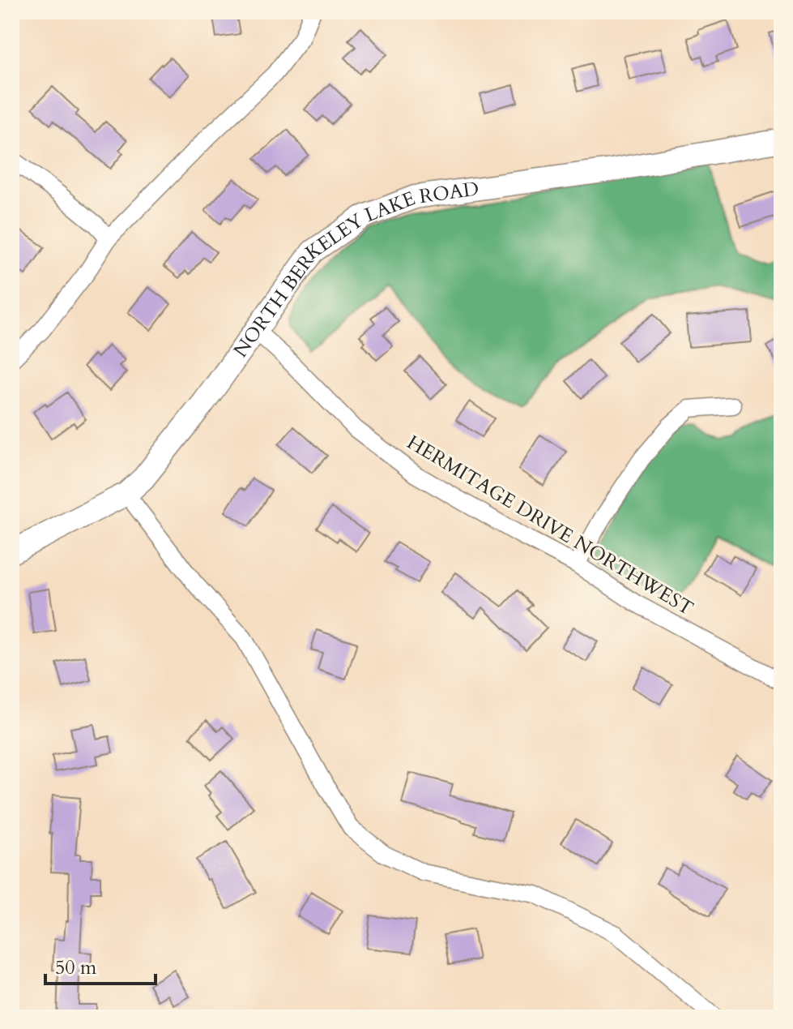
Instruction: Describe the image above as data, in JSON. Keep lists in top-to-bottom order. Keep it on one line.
{"streets":{"street":["NORTH BERKELEY LAKE ROAD","HERMITAGE DRIVE NORTHWEST"]},"crossings":[["NORTH BERKELEY LAKE ROAD","HERMITAGE DRIVE NORTHWEST"]],"scale_bar":"50 m"}
